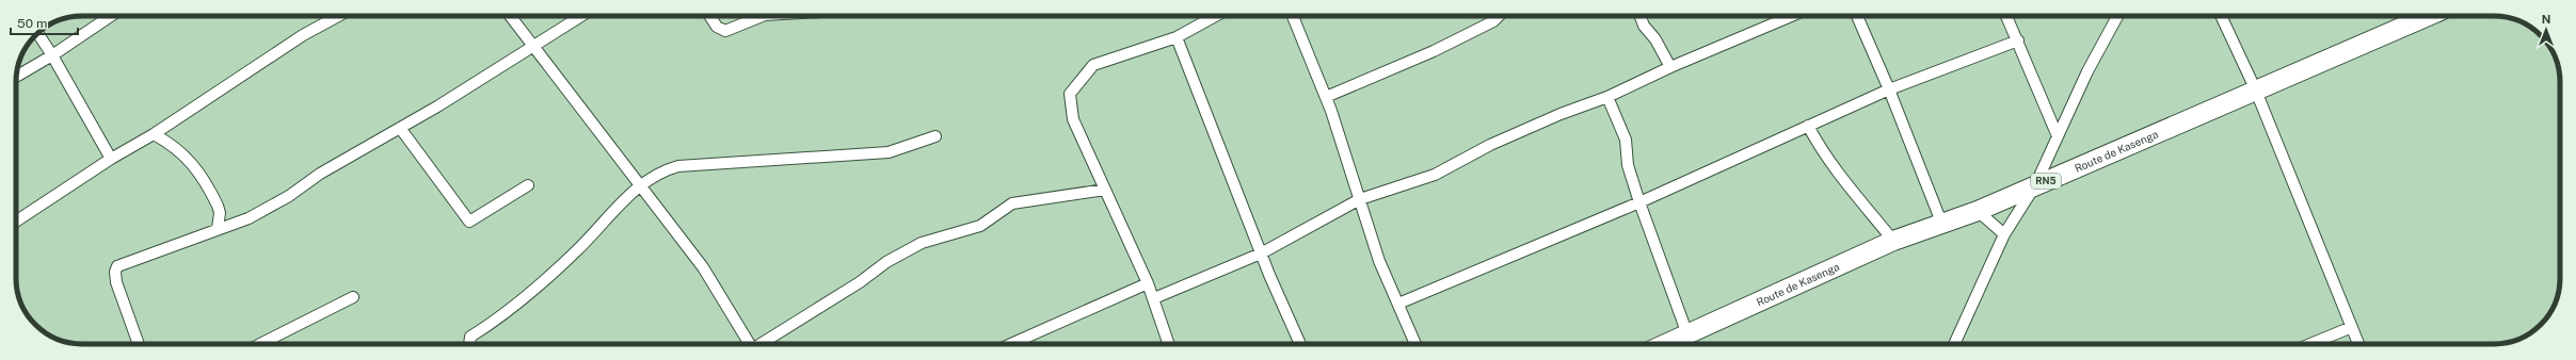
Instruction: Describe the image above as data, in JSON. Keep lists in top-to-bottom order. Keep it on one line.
{"streets":{"highway":["Route de Kasenga","RN5"]},"scale_bar":"50 m","north":"top"}
